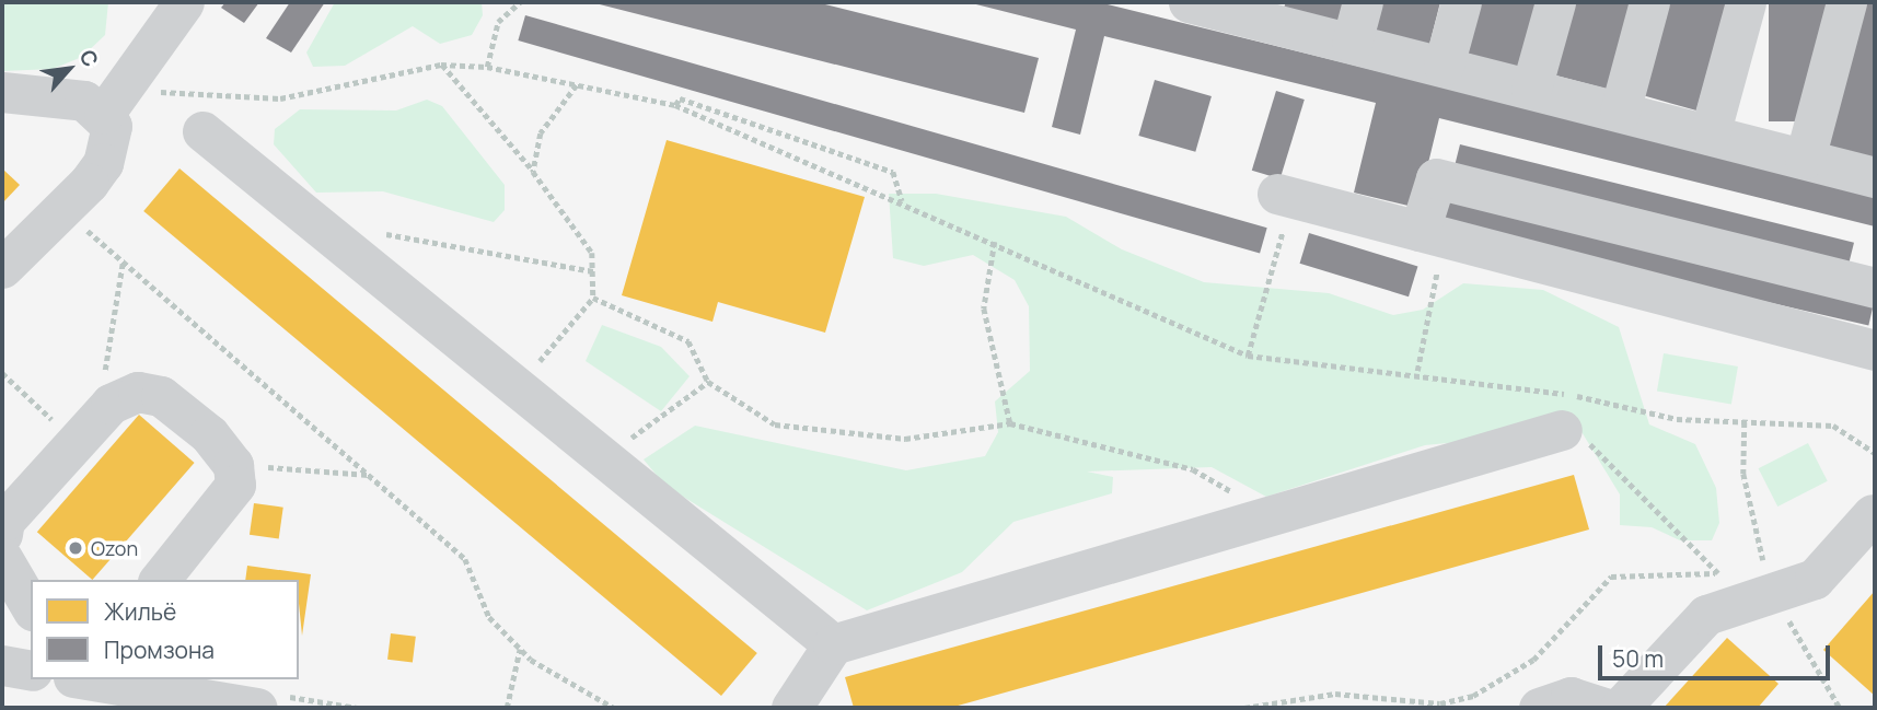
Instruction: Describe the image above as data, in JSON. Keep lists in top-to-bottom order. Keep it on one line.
{"places":["Ozon"],"legend":["Жильё","Промзона"],"scale_bar":"50 m","north":"top right"}
